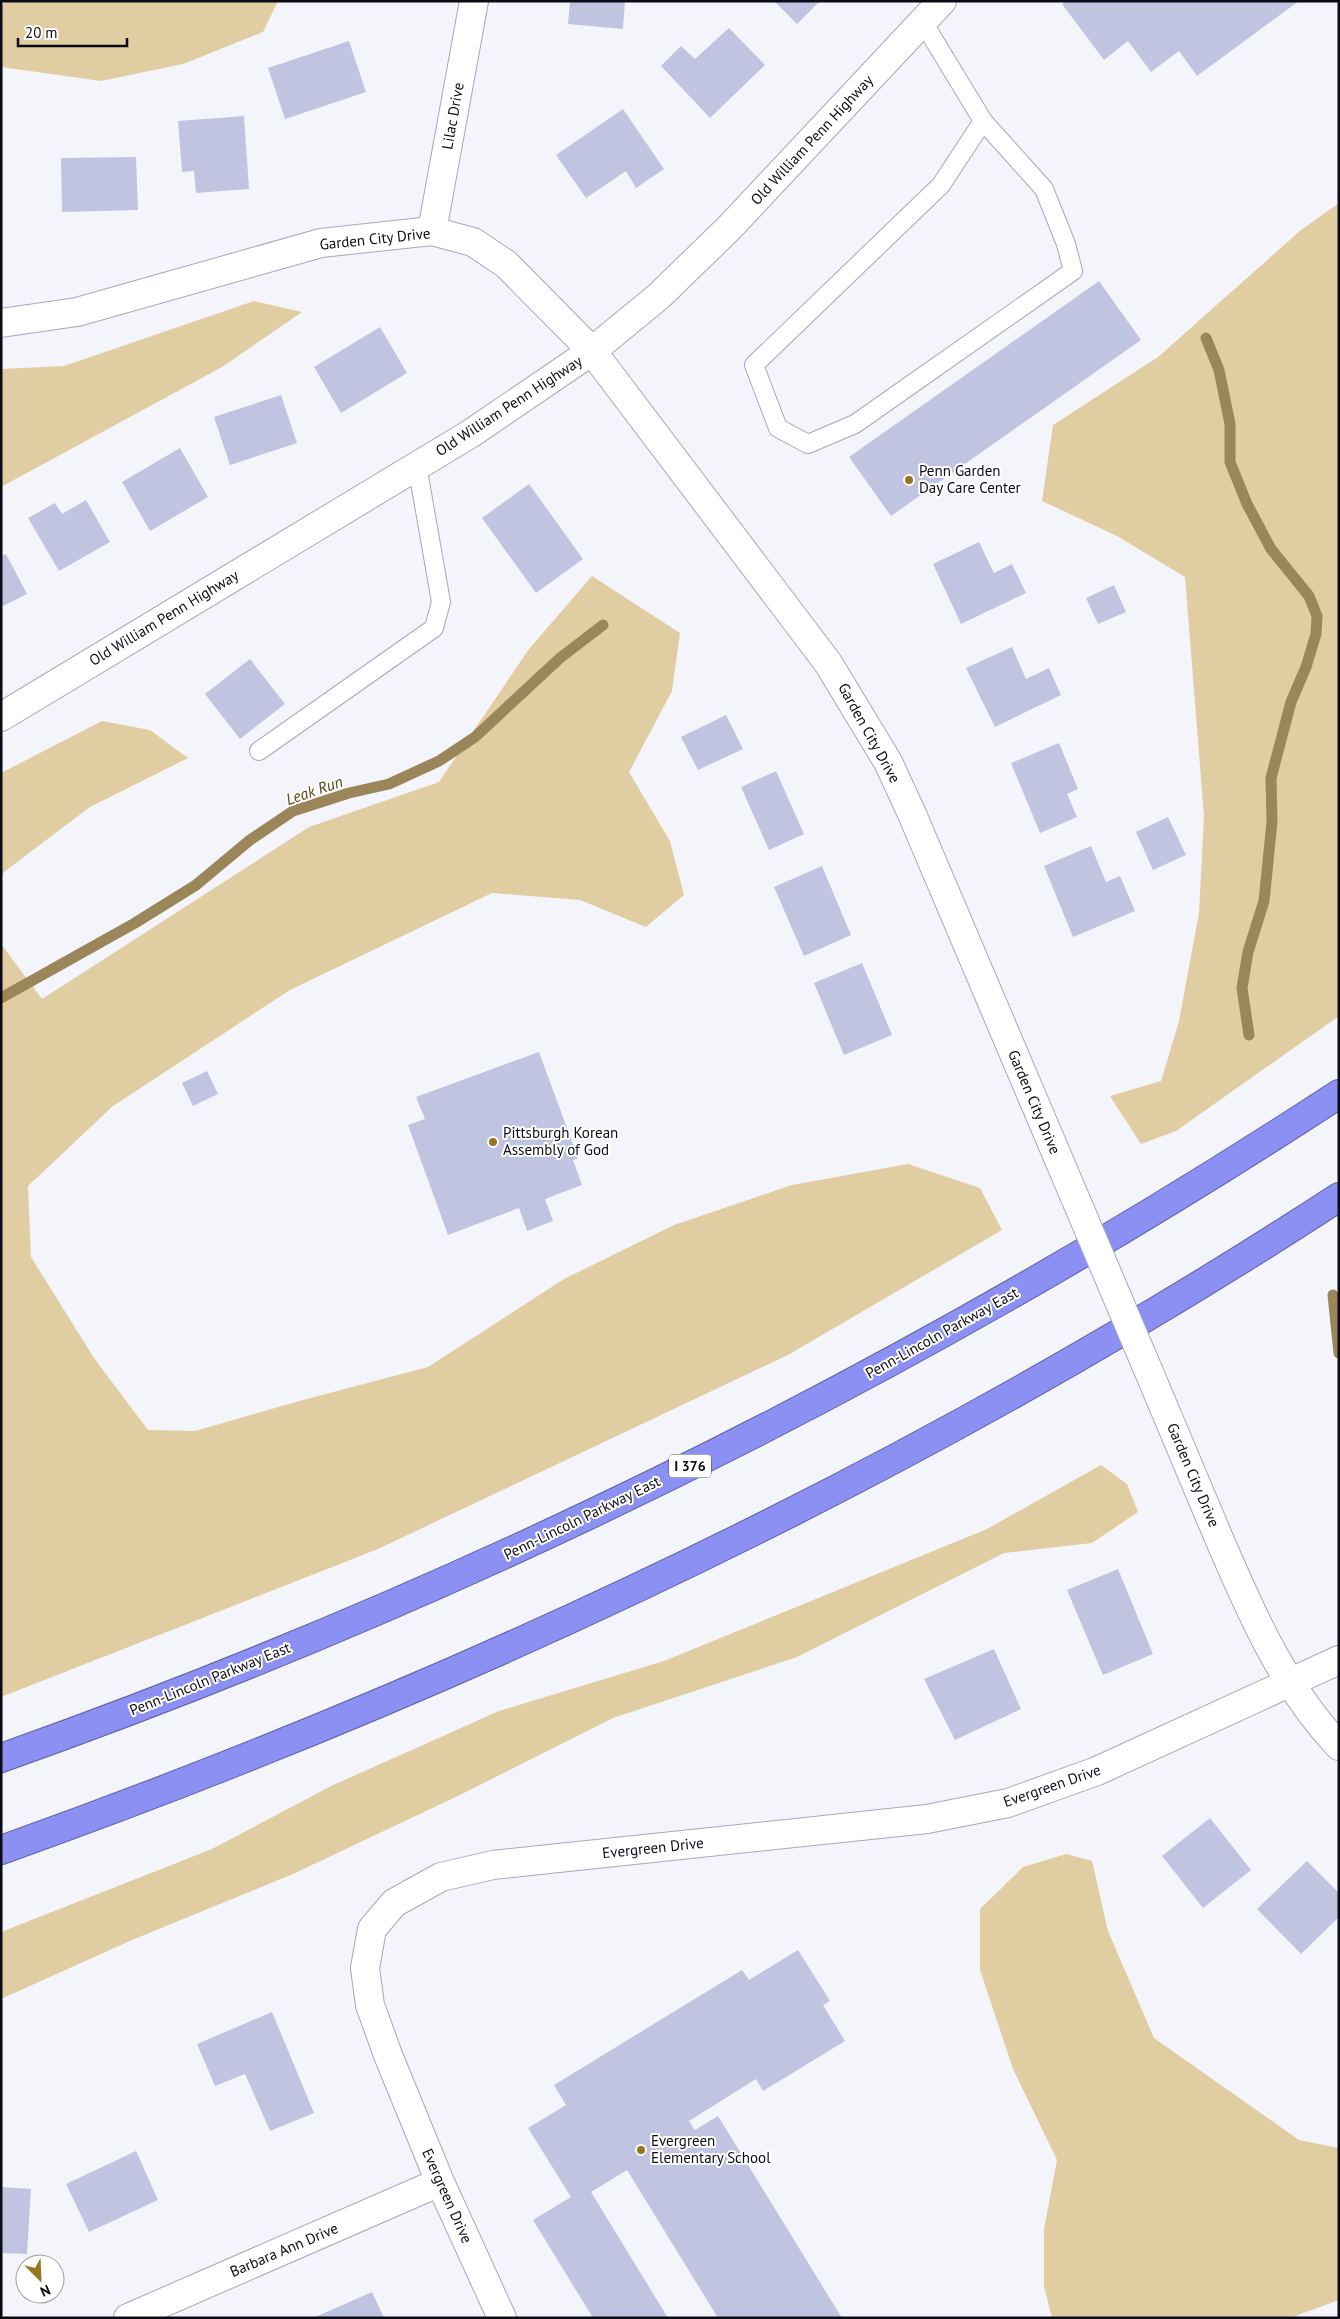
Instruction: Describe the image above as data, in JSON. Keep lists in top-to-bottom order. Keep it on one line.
{"streets":{"highway":["Penn-Lincoln Parkway East","I 376"],"street":["Lilac Drive","Old William Penn Highway","Garden City Drive","Evergreen Drive","Barbara Ann Drive"]},"crossings":[["Lilac Drive","Garden City Drive"],["Old William Penn Highway","Garden City Drive"],["Garden City Drive","Evergreen Drive"],["Evergreen Drive","Barbara Ann Drive"]],"water":["Leak Run"],"places":["Penn Garden Day Care Center","Pittsburgh Korean Assembly of God","Evergreen Elementary School"],"scale_bar":"20 m","north":"bottom right"}
